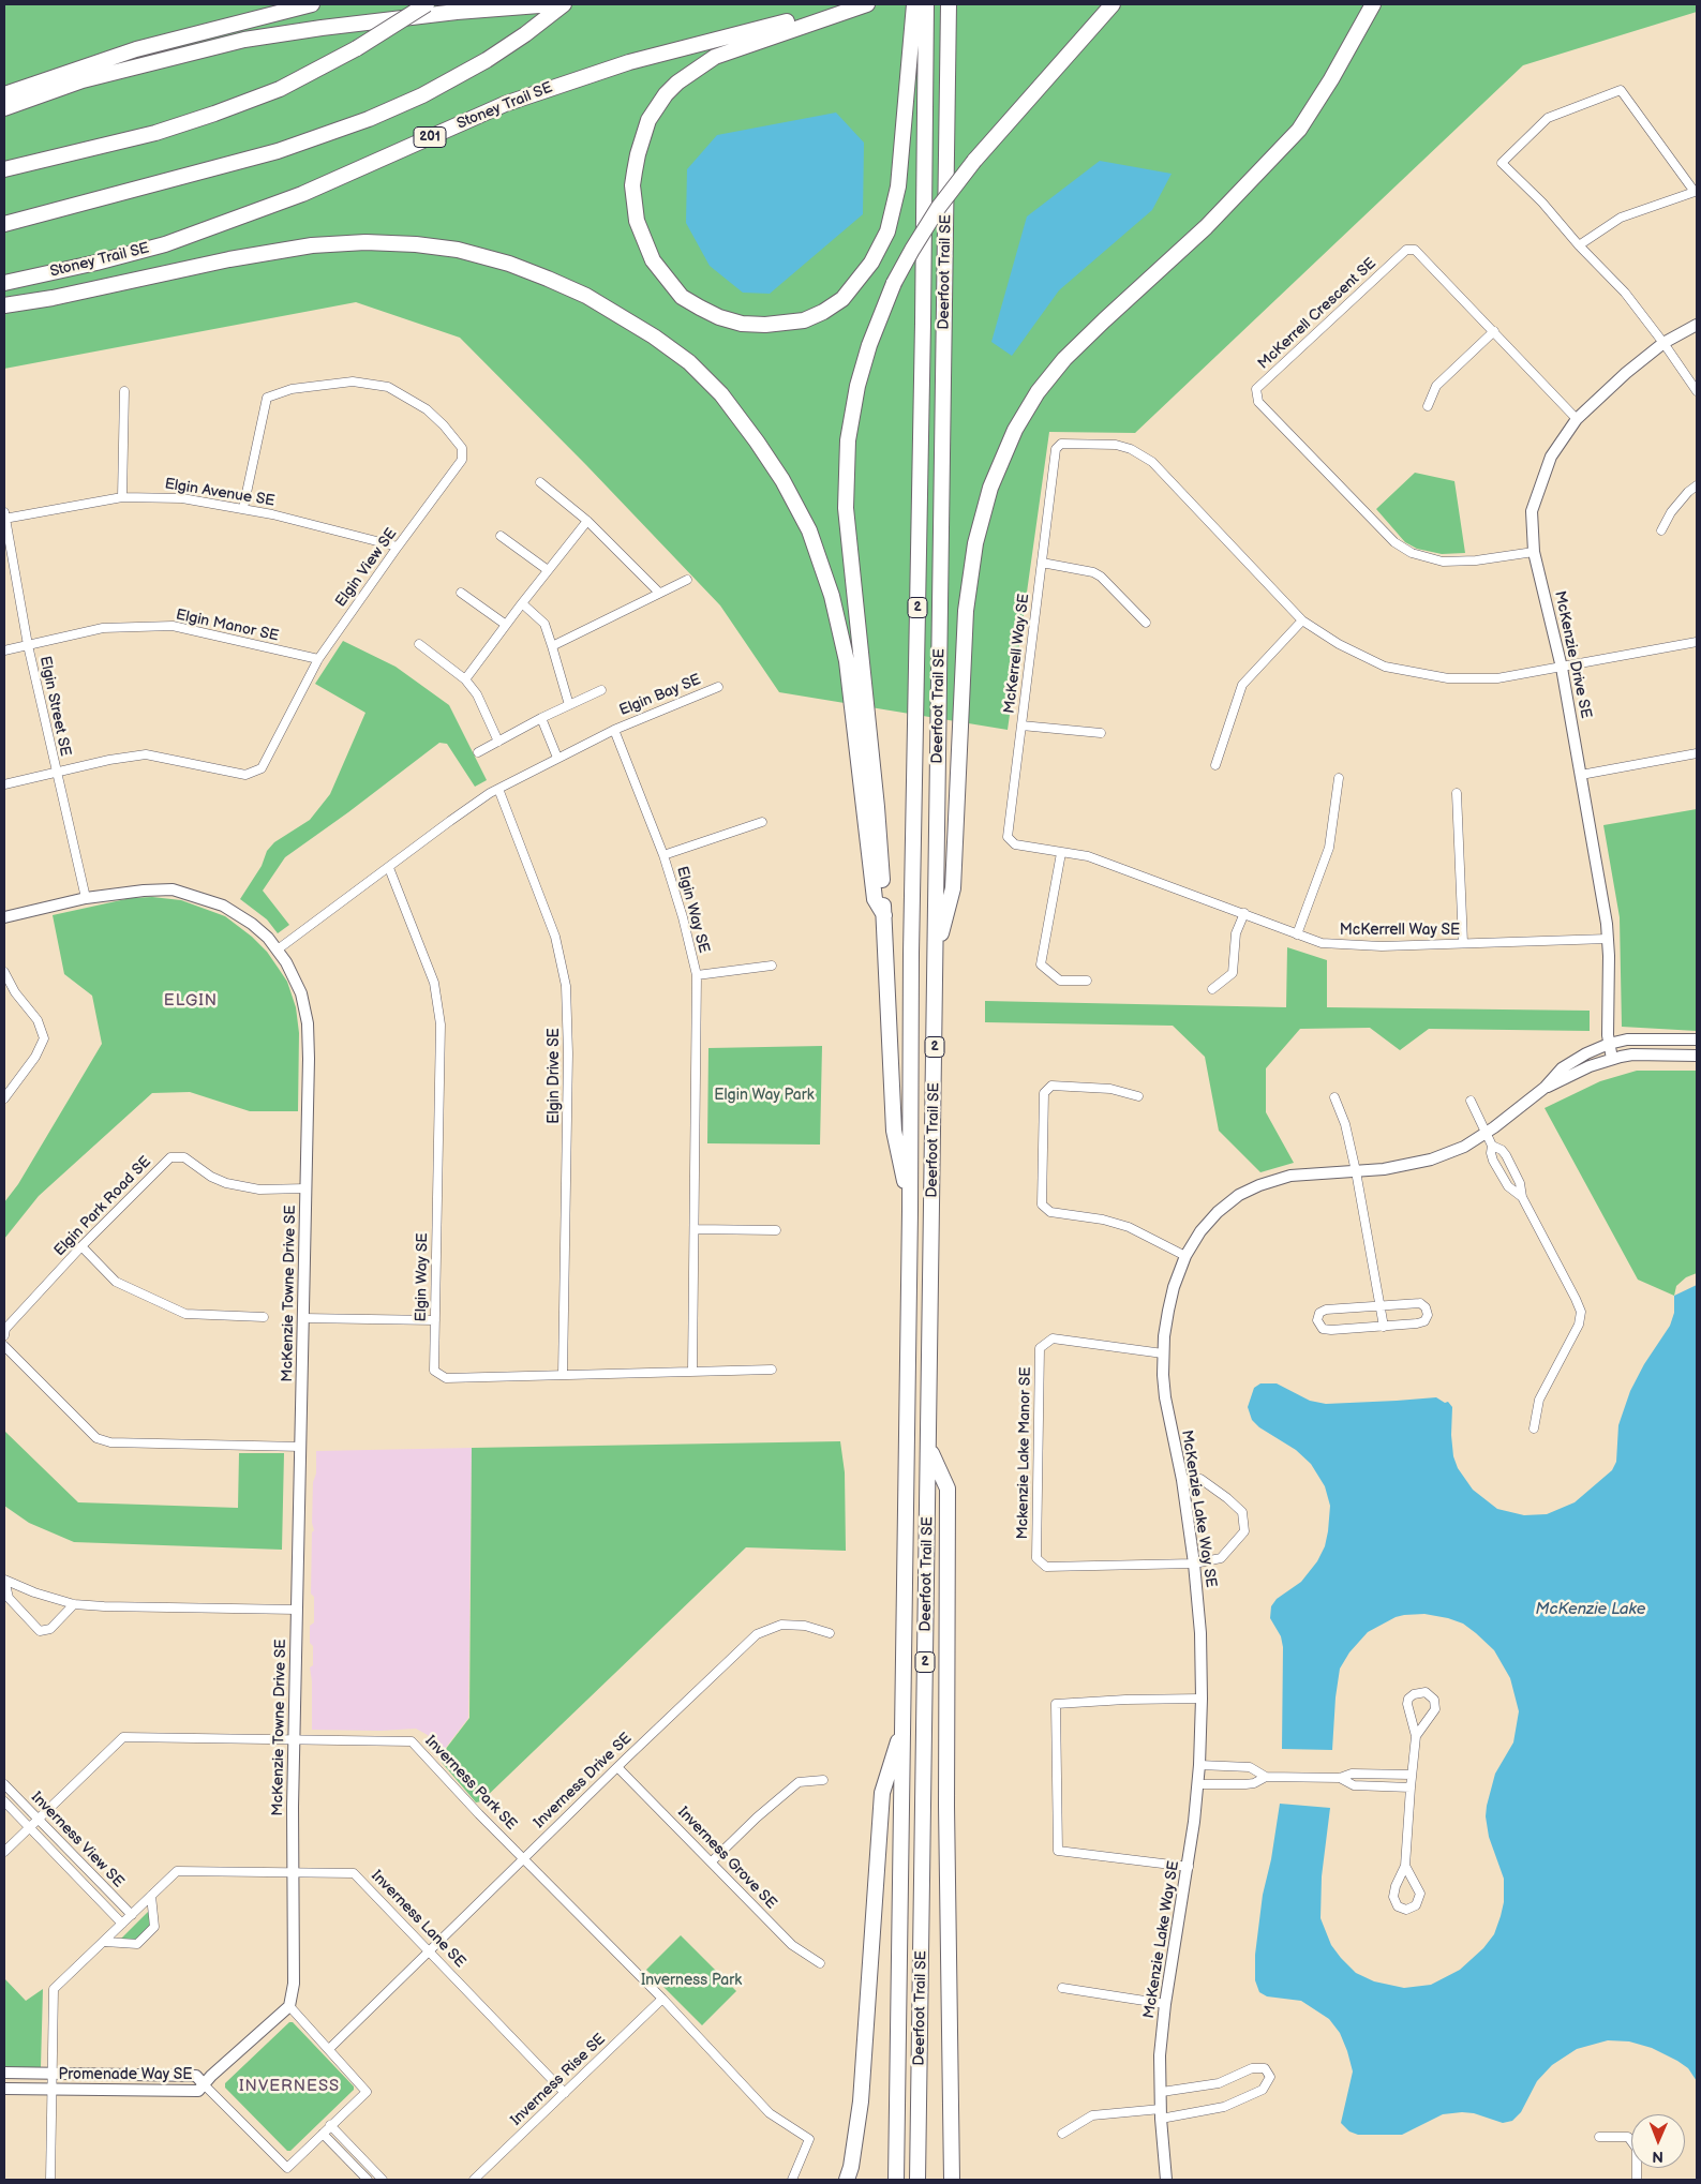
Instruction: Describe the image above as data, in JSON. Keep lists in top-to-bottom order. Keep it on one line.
{"streets":{"highway":["Stoney Trail SE","201","Deerfoot Trail SE","2"],"street":["McKerrell Crescent SE","Elgin Avenue SE","Elgin View SE","Elgin Manor SE","McKerrell Way SE","McKenzie Drive SE","Elgin Bay SE","Elgin Street SE","Elgin Way SE","Elgin Drive SE","Elgin Park Road SE","McKenzie Towne Drive SE","Mckenzie Lake Manor SE","McKenzie Lake Way SE","Inverness Drive SE","Inverness Park SE","Inverness View SE","Inverness Grove SE","Inverness Lane SE","Promenade Way SE","Inverness Rise SE"]},"crossings":[["McKerrell Crescent SE","McKenzie Drive SE"],["Elgin Avenue SE","Elgin View SE"],["Elgin Avenue SE","Elgin Street SE"],["Elgin View SE","Elgin Manor SE"],["Elgin View SE","Elgin Street SE"],["Elgin Manor SE","Elgin Street SE"],["McKerrell Way SE","McKenzie Drive SE"],["McKenzie Drive SE","McKenzie Lake Way SE"],["Elgin Bay SE","Elgin Way SE"],["Elgin Street SE","McKenzie Towne Drive SE"],["Elgin Way SE","Elgin Drive SE"],["Elgin Park Road SE","McKenzie Towne Drive SE"],["McKenzie Towne Drive SE","Inverness Park SE"],["McKenzie Towne Drive SE","Inverness Lane SE"],["Mckenzie Lake Manor SE","McKenzie Lake Way SE"],["Inverness Drive SE","Inverness Park SE"],["Inverness Drive SE","Inverness Grove SE"],["Inverness Drive SE","Inverness Lane SE"],["Inverness Park SE","Inverness View SE"],["Inverness Park SE","Inverness Rise SE"],["Inverness View SE","Inverness Lane SE"],["Inverness Lane SE","Promenade Way SE"],["Inverness Lane SE","Inverness Rise SE"]],"districts":["ELGIN","INVERNESS"],"water":["McKenzie Lake"],"parks":["Elgin Way Park","Inverness Park"],"north":"bottom"}
